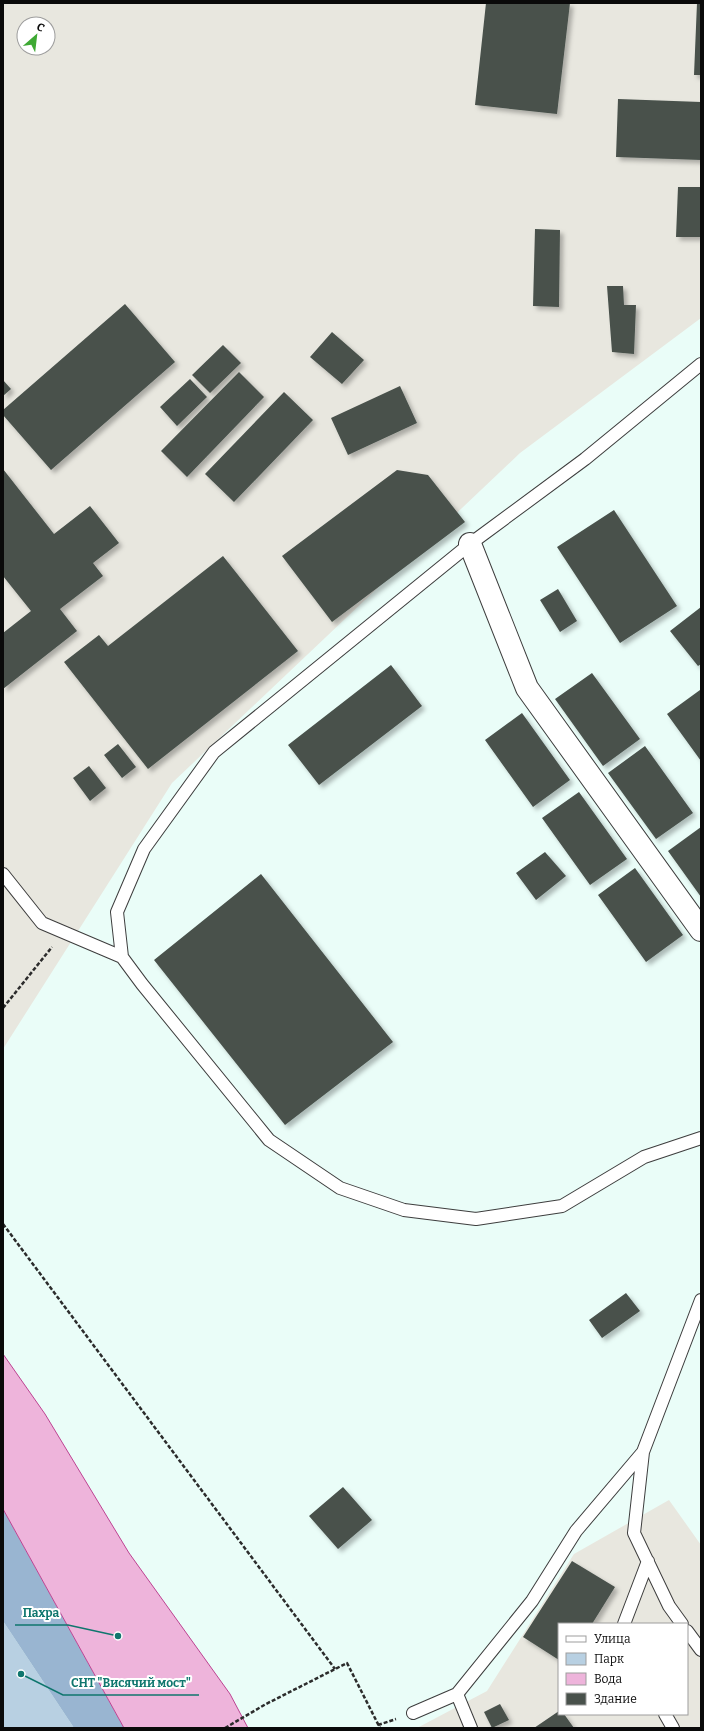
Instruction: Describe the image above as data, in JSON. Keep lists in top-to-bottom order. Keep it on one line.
{"places":["Пахра","СНТ \"Висячий мост\""],"legend":["Улица","Парк","Вода","Здание"],"north":"top right"}
